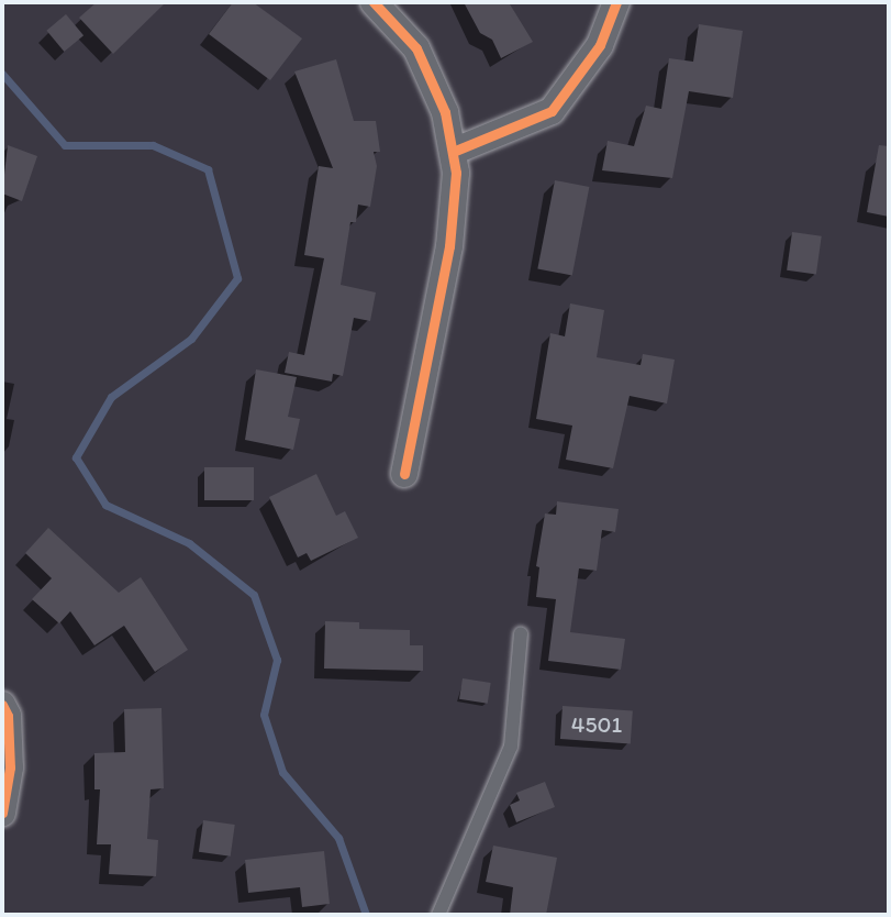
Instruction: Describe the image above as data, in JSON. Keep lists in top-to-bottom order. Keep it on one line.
{"house_numbers":["4501"]}
